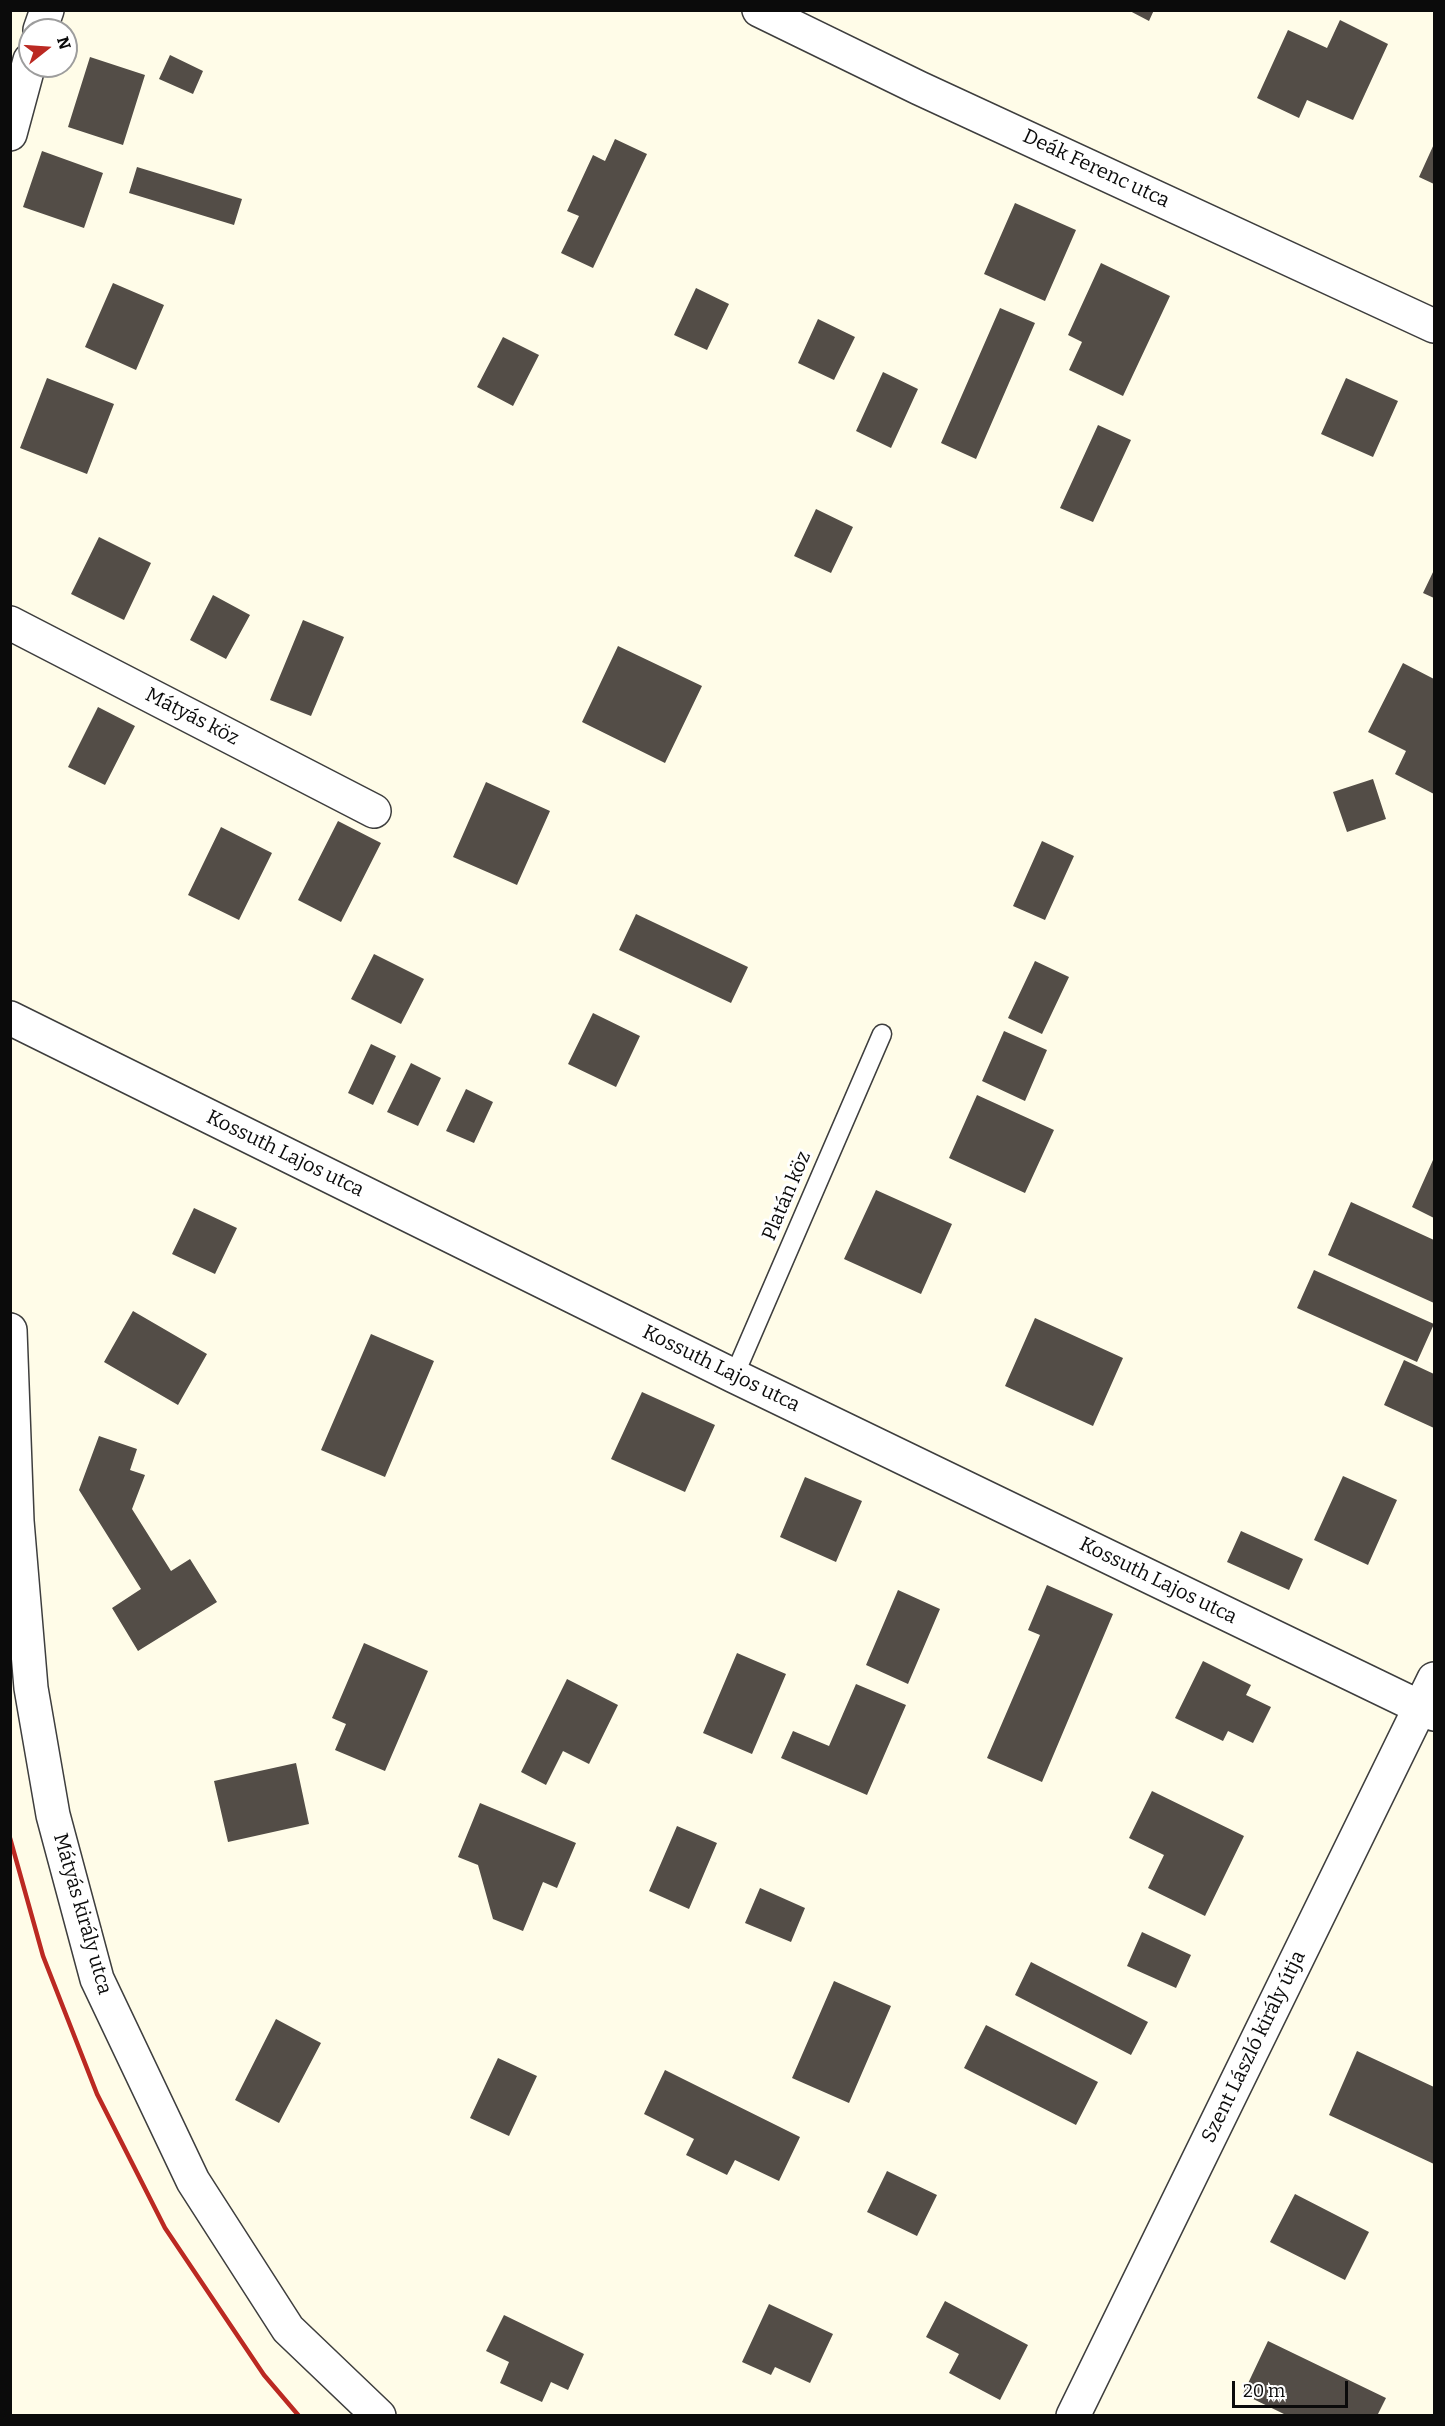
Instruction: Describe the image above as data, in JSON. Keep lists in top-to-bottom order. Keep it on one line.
{"streets":{"street":["Deák Ferenc utca","Mátyás köz","Kossuth Lajos utca","Mátyás király utca","Szent László király útja"],"lane":["Platán köz"]},"crossings":[["Kossuth Lajos utca","Platán köz"],["Kossuth Lajos utca","Szent László király útja"]],"scale_bar":"20 m","north":"right"}
